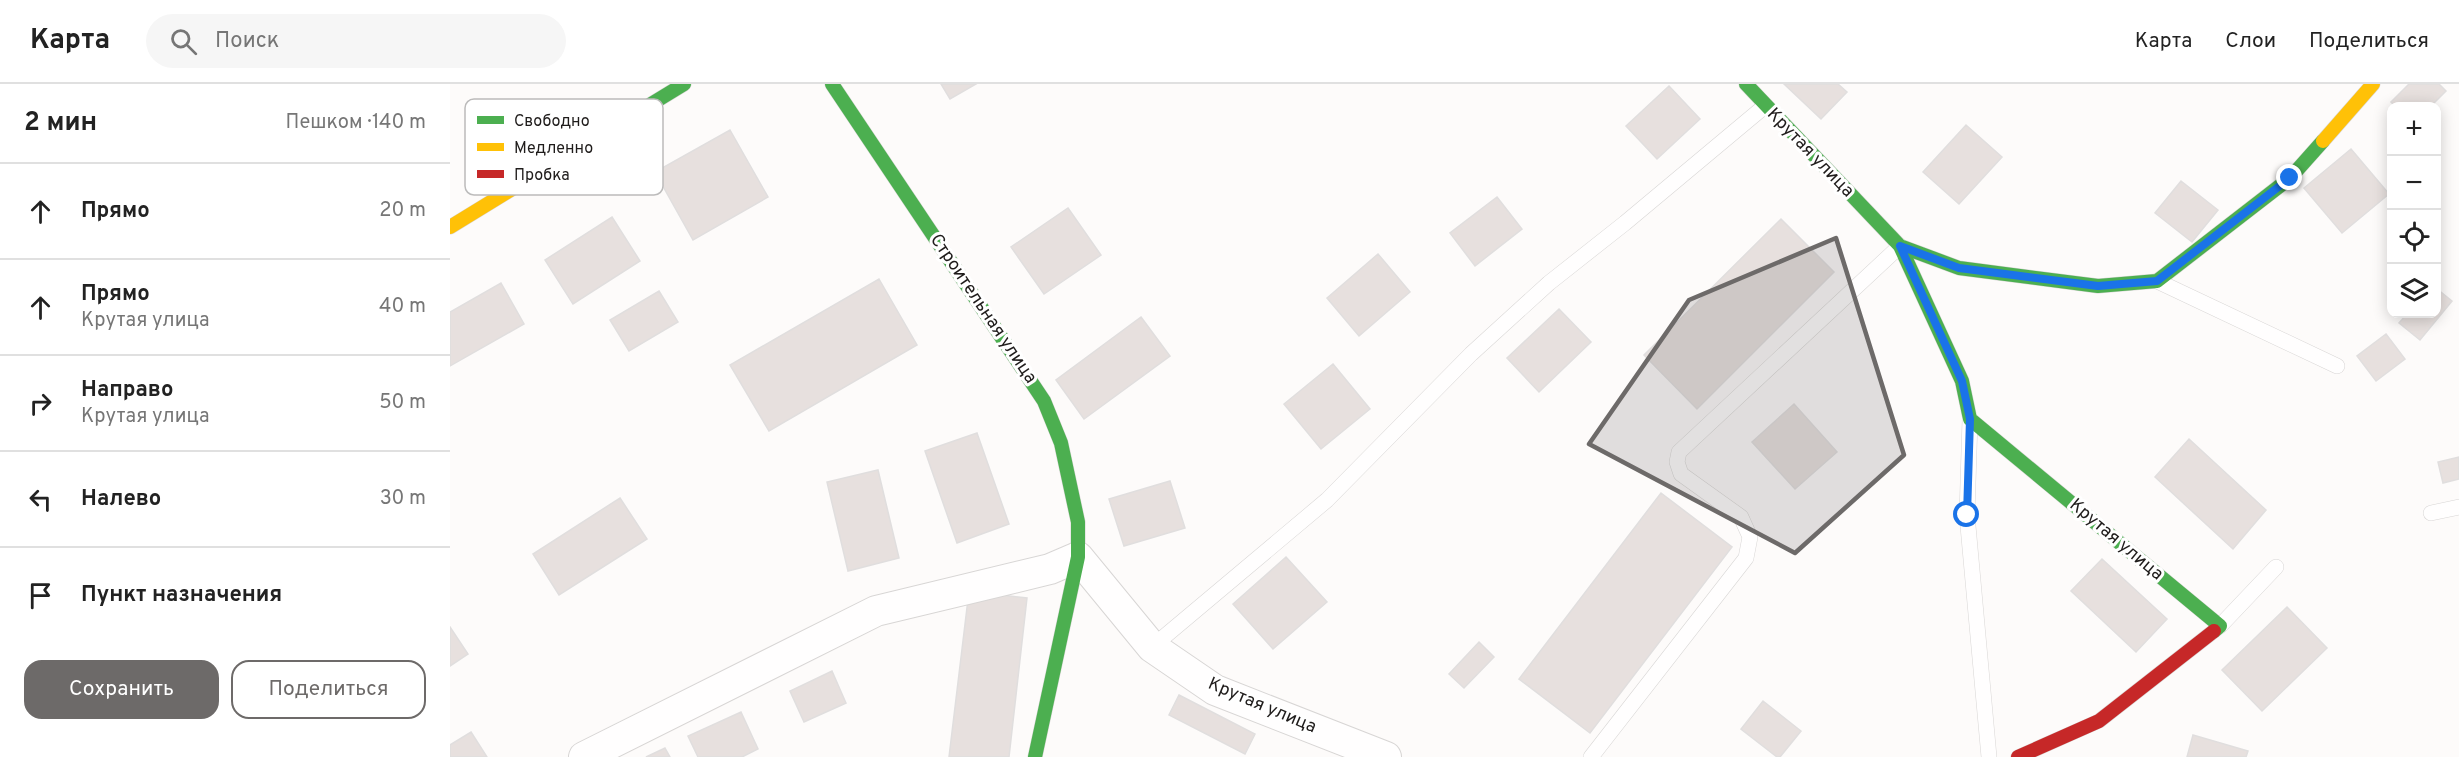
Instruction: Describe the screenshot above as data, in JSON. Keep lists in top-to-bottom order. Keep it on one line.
{"streets":{"street":["Крутая улица","Строительная улица"]},"crossings":[["Крутая улица","Строительная улица"]],"legend":["Свободно","Медленно","Пробка"],"page":{"header":"Карта","search":"Поиск","nav":["Карта","Слои","Поделиться"],"heading":["2 мин","Пешком · 140 m"],"map_buttons":["+","−"],"list":[["Прямо","20 m"],["Прямо","Крутая улица","40 m"],["Направо","Крутая улица","50 m"],["Налево","30 m"],"Пункт назначения"],"buttons":["Сохранить","Поделиться"]}}
